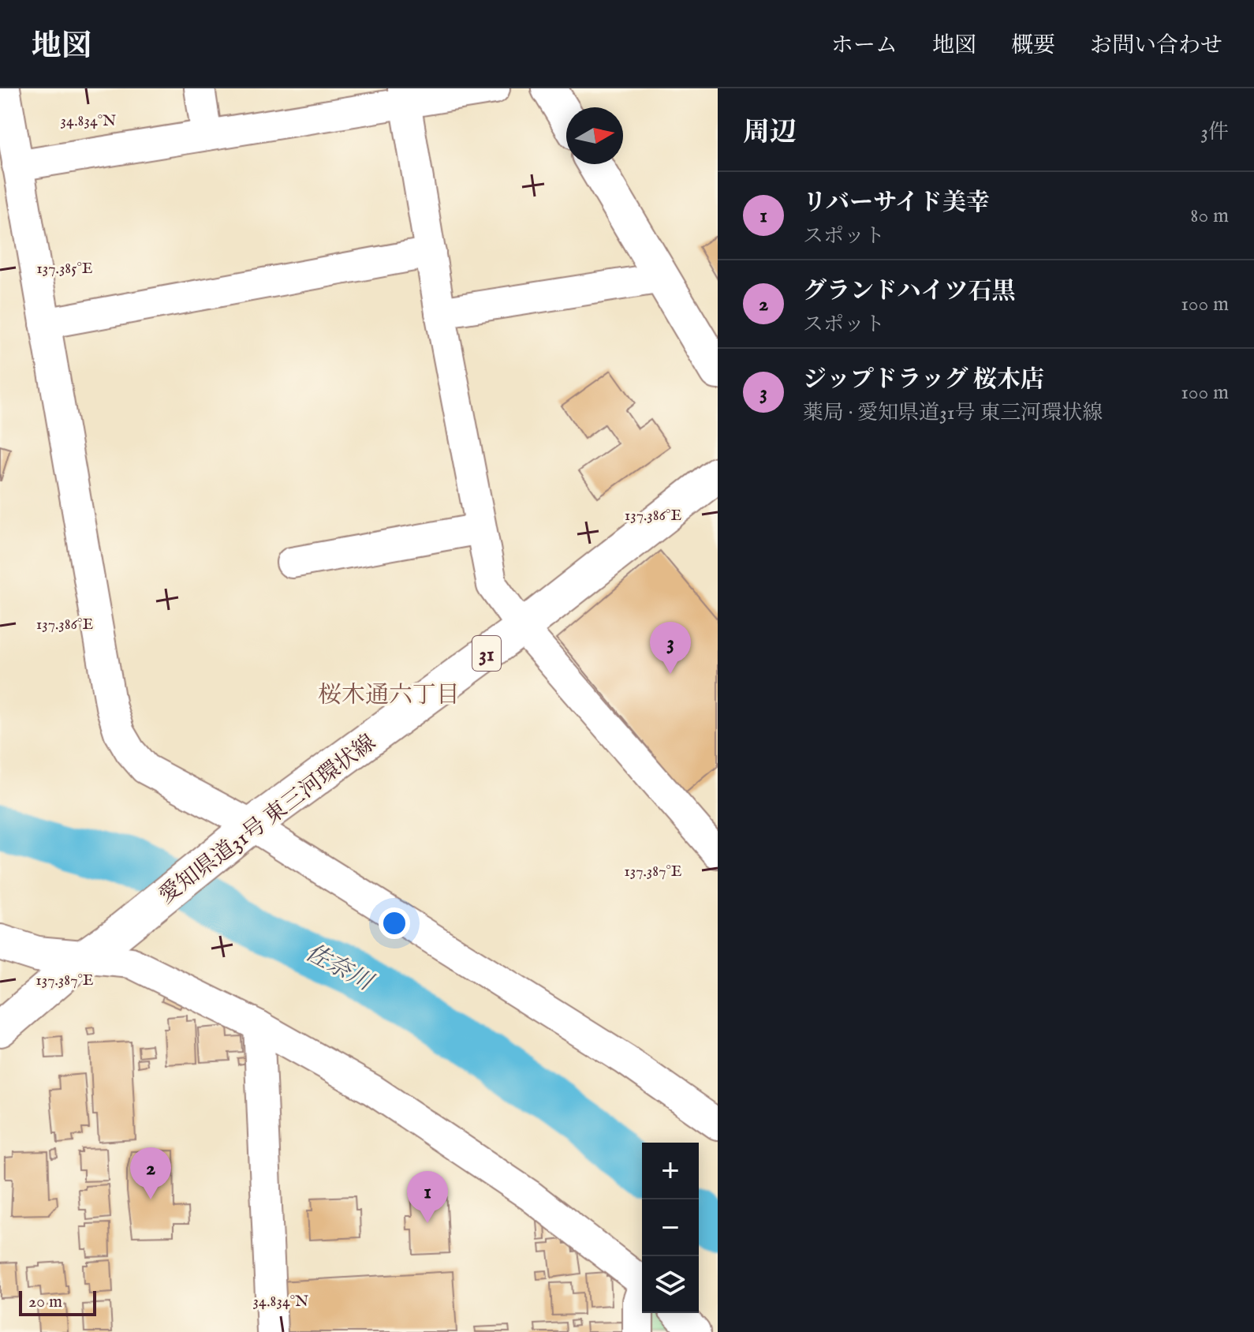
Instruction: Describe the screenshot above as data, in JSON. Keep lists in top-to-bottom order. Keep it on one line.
{"streets":{"main road":["31","愛知県道31号 東三河環状線"]},"districts":["桜木通六丁目"],"water":["佐奈川"],"scale_bar":"20 m","north":"right","page":{"header":"地図","nav":["ホーム","地図","概要","お問い合わせ"],"heading":["周辺","3件"],"list":[{"mark":"1","name":"リバーサイド美幸","note":"スポット","value":"80 m"},{"mark":"2","name":"グランドハイツ石黒","note":"スポット","value":"100 m"},{"mark":"3","name":"ジップドラッグ 桜木店","note":"薬局 · 愛知県道31号 東三河環状線","value":"100 m"}],"pins":["3","2","1"],"map_buttons":["+","−"],"scale":"20 m"},"coordinates":["34.834°N","137.385°E","137.386°E","137.387°E"]}
